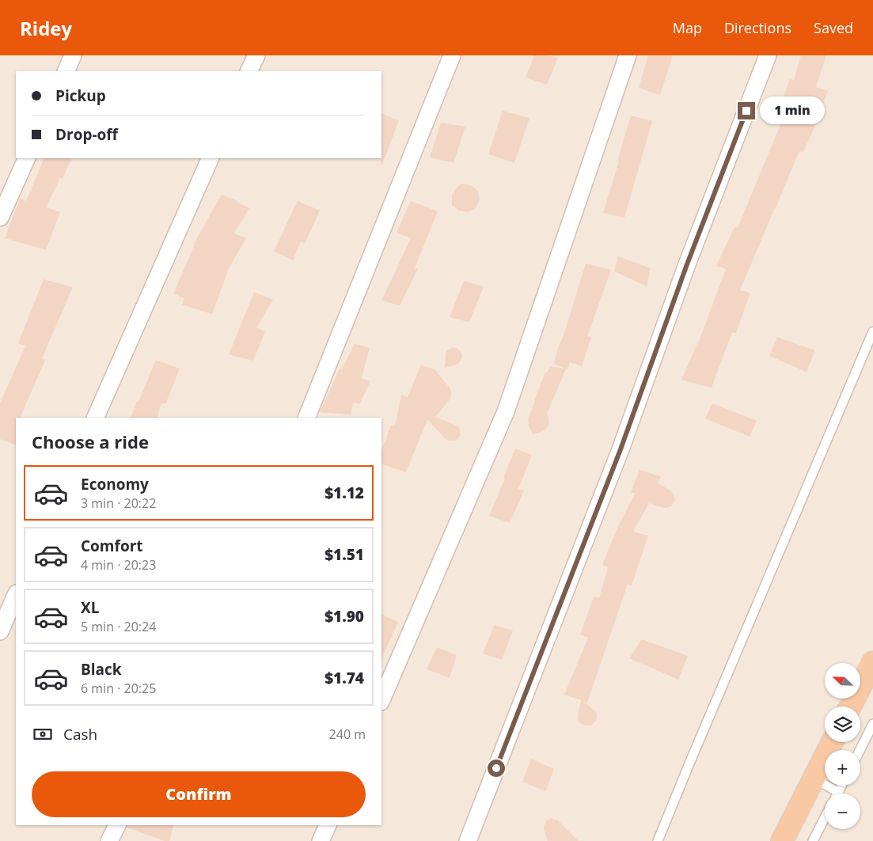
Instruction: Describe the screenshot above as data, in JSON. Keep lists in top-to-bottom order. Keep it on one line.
{"north":"top left","page":{"header":"Ridey","nav":["Map","Directions","Saved"],"banner":["Pickup","Drop-off"],"bubble":"1 min","heading":"Choose a ride","list":[{"name":"Economy","note":"3 min · 20:22","value":"$1.12"},{"name":"Comfort","note":"4 min · 20:23","value":"$1.51"},{"name":"XL","note":"5 min · 20:24","value":"$1.90"},{"name":"Black","note":"6 min · 20:25","value":"$1.74"}],"map_buttons":["+","−"],"pay":["Cash","240 m"],"buttons":"Confirm"}}
